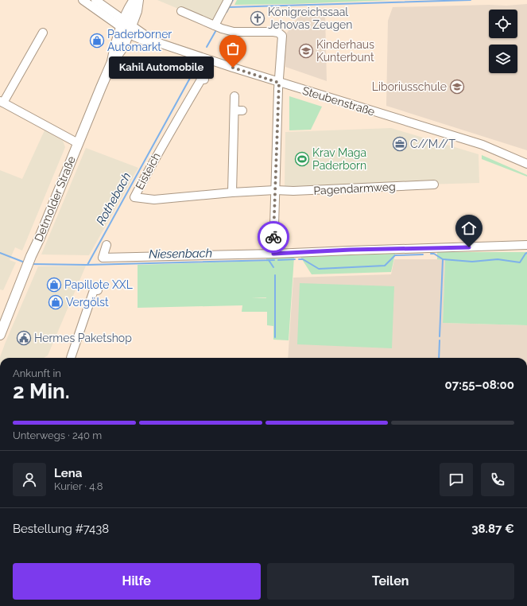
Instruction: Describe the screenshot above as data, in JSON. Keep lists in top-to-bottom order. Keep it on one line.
{"streets":{"main road":["Detmolder Straße"],"street":["Steubenstraße","Eisteich","Pagendarmweg"]},"crossings":[["Steubenstraße","Detmolder Straße"],["Eisteich","Pagendarmweg"]],"water":["Rothebach","Niesenbach"],"places":{"church":["Königreichssaal Jehovas Zeugen"],"shop":["Paderborner Automarkt","Papillote XXL","Vergölst"],"school or university":["Kinderhaus Kunterbunt","Liboriusschule"],"other":["Kahil Automobile"],"office":["C//M//T"],"sports":["Krav Maga Paderborn"],"public building":["Hermes Paketshop"]},"page":{"bubble":"Kahil Automobile","heading":["2 Min.","Ankunft in","07:55–08:00"],"panel":["Lena","Kurier · 4.8","Bestellung #7438","38.87 €"],"bar":"Unterwegs · 240 m","buttons":["Hilfe","Teilen"]}}
